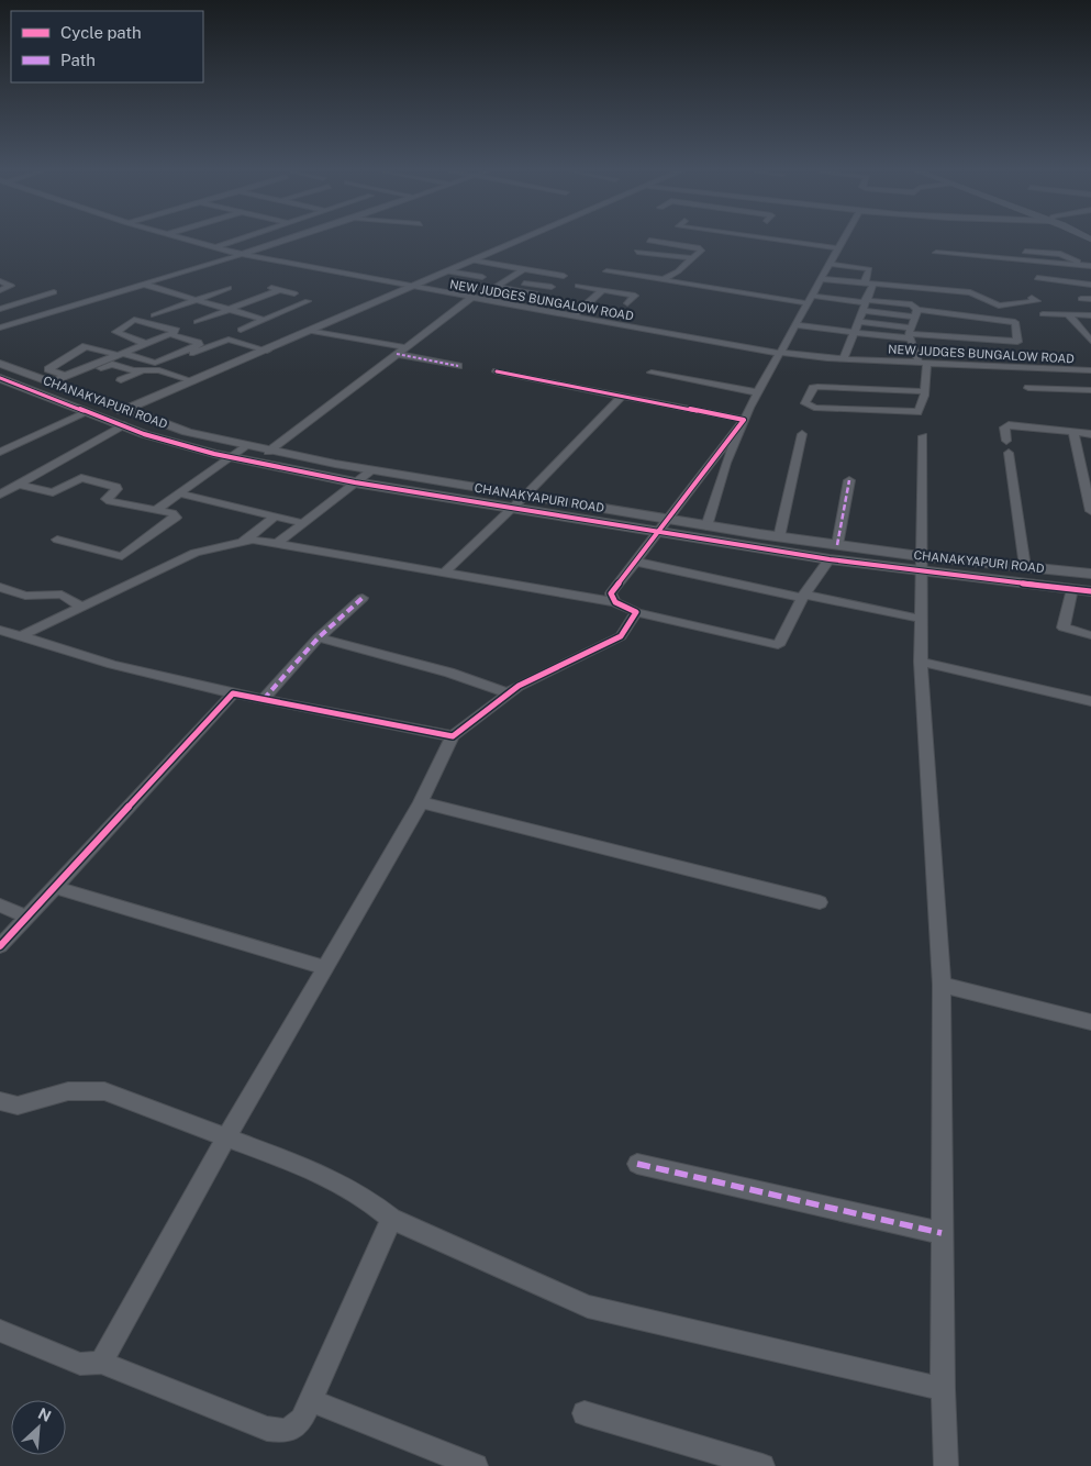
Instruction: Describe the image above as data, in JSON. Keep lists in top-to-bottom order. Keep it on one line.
{"streets":{"street":["NEW JUDGES BUNGALOW ROAD","CHANAKYAPURI ROAD"]},"legend":["Cycle path","Path"],"north":"top right"}
